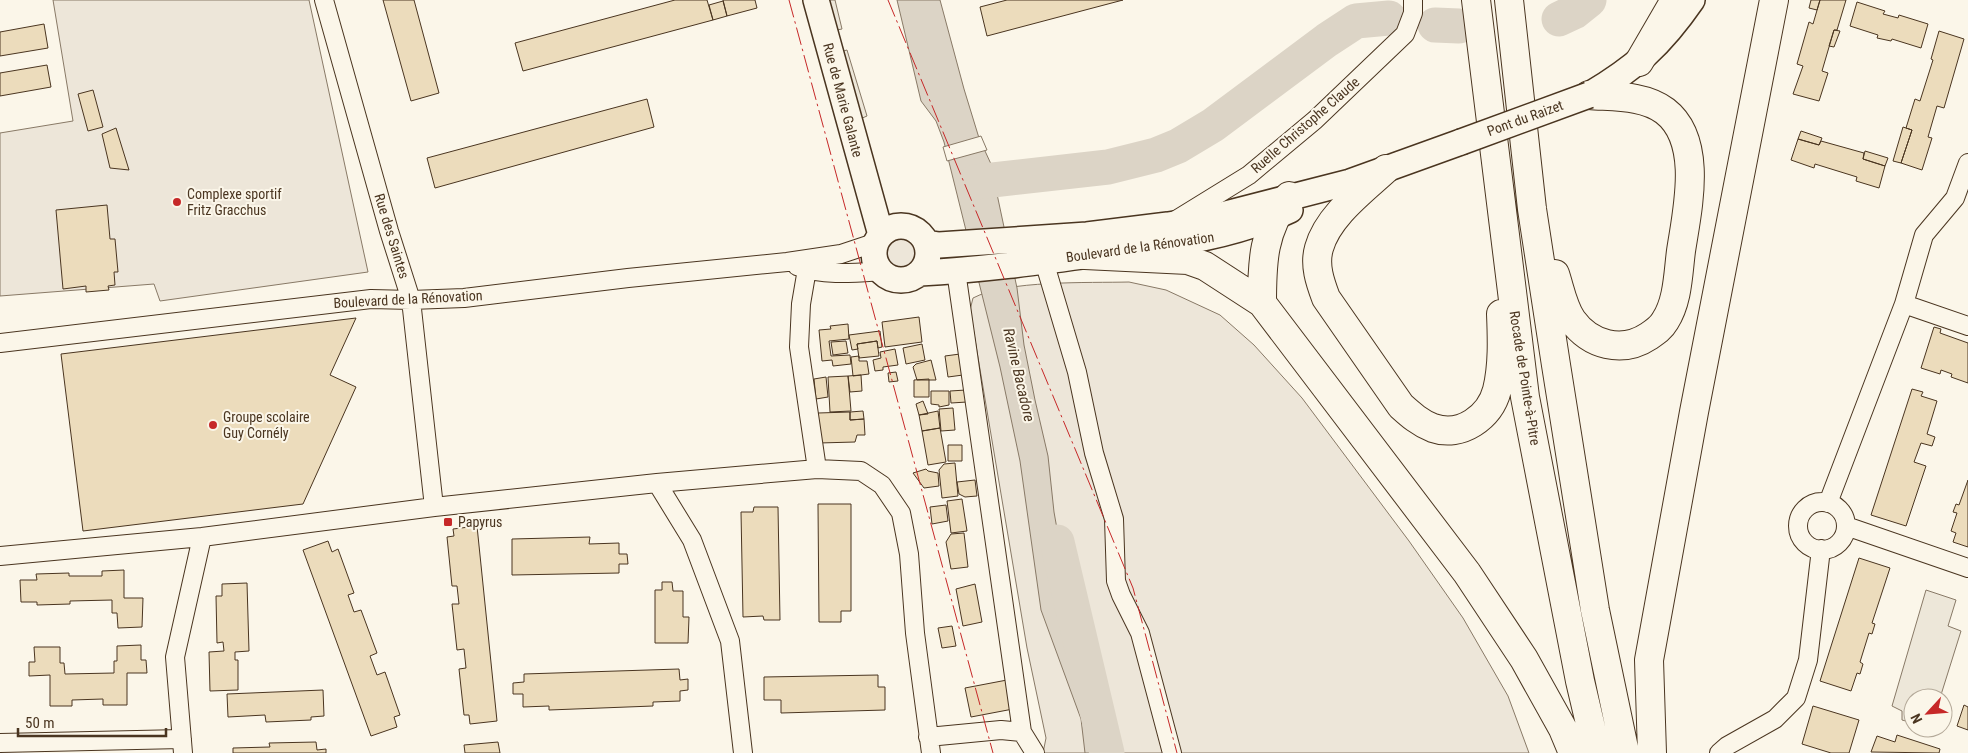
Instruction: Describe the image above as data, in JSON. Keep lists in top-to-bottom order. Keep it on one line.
{"streets":{"highway":["Rocade de Pointe-à-Pitre"],"main road":["Rue de Marie Galante","Pont du Raizet","Boulevard de la Rénovation"],"street":["Ruelle Christophe Claude","Rue des Saintes"]},"crossings":[["Rue de Marie Galante","Boulevard de la Rénovation"],["Pont du Raizet","Boulevard de la Rénovation"],["Ruelle Christophe Claude","Boulevard de la Rénovation"],["Rue des Saintes","Boulevard de la Rénovation"]],"water":["Ravine Bacadore"],"places":{"other":["Complexe sportif Fritz Gracchus","Groupe scolaire Guy Cornély"],"transit":["Papyrus"]},"scale_bar":"50 m","north":"bottom left"}
